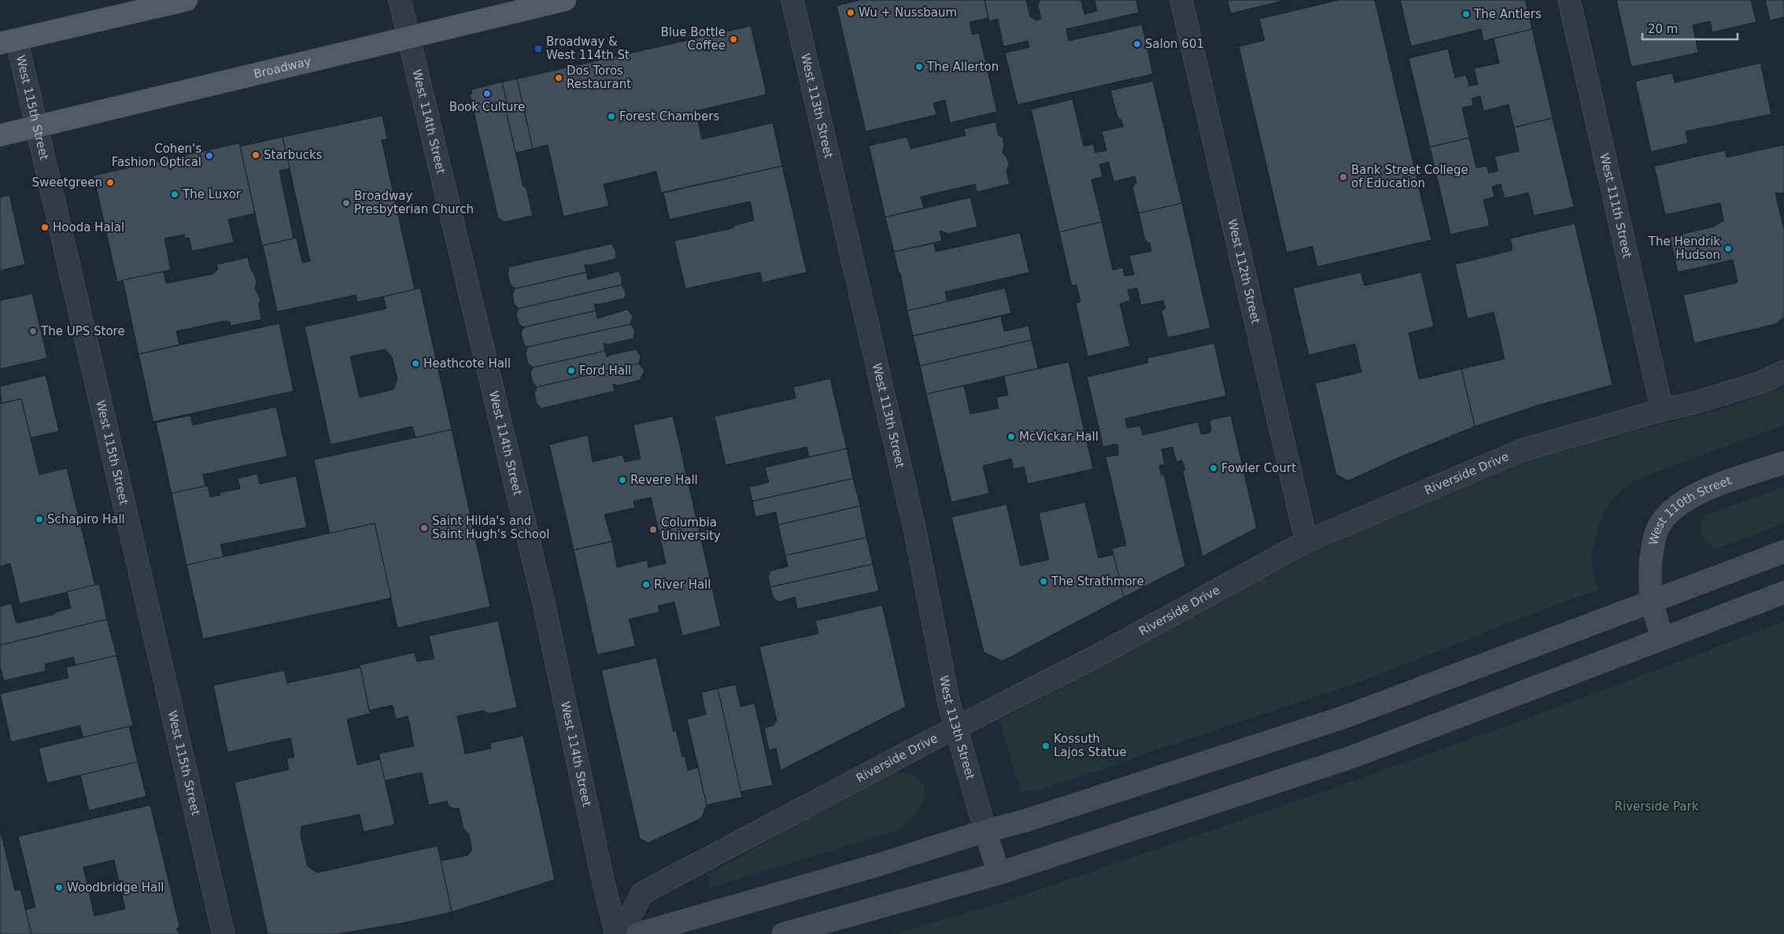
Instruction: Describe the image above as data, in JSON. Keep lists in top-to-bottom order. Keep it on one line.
{"streets":{"main road":["Broadway","West 110th Street"],"street":["West 113th Street","West 115th Street","West 114th Street","West 111th Street","West 112th Street","Riverside Drive"]},"crossings":[["Broadway","West 115th Street"],["Broadway","West 114th Street"],["West 113th Street","Riverside Drive"],["West 111th Street","Riverside Drive"],["West 112th Street","Riverside Drive"]],"parks":["Riverside Park"],"places":{"other":["Wu + Nussbaum","The Antlers","Blue Bottle Coffee","Salon 601","The Allerton","Dos Toros Restaurant","Book Culture","Forest Chambers","Starbucks","Cohen's Fashion Optical","Bank Street College of Education","Sweetgreen","The Luxor","Broadway Presbyterian Church","Hooda Halal","The Hendrik Hudson","The UPS Store","Heathcote Hall","Ford Hall","McVickar Hall","Fowler Court","Revere Hall","Schapiro Hall","Saint Hilda's and Saint Hugh's School","Columbia University","The Strathmore","River Hall","Kossuth Lajos Statue","Woodbridge Hall"],"transit":["Broadway & West 114th St"]},"scale_bar":"20 m"}
